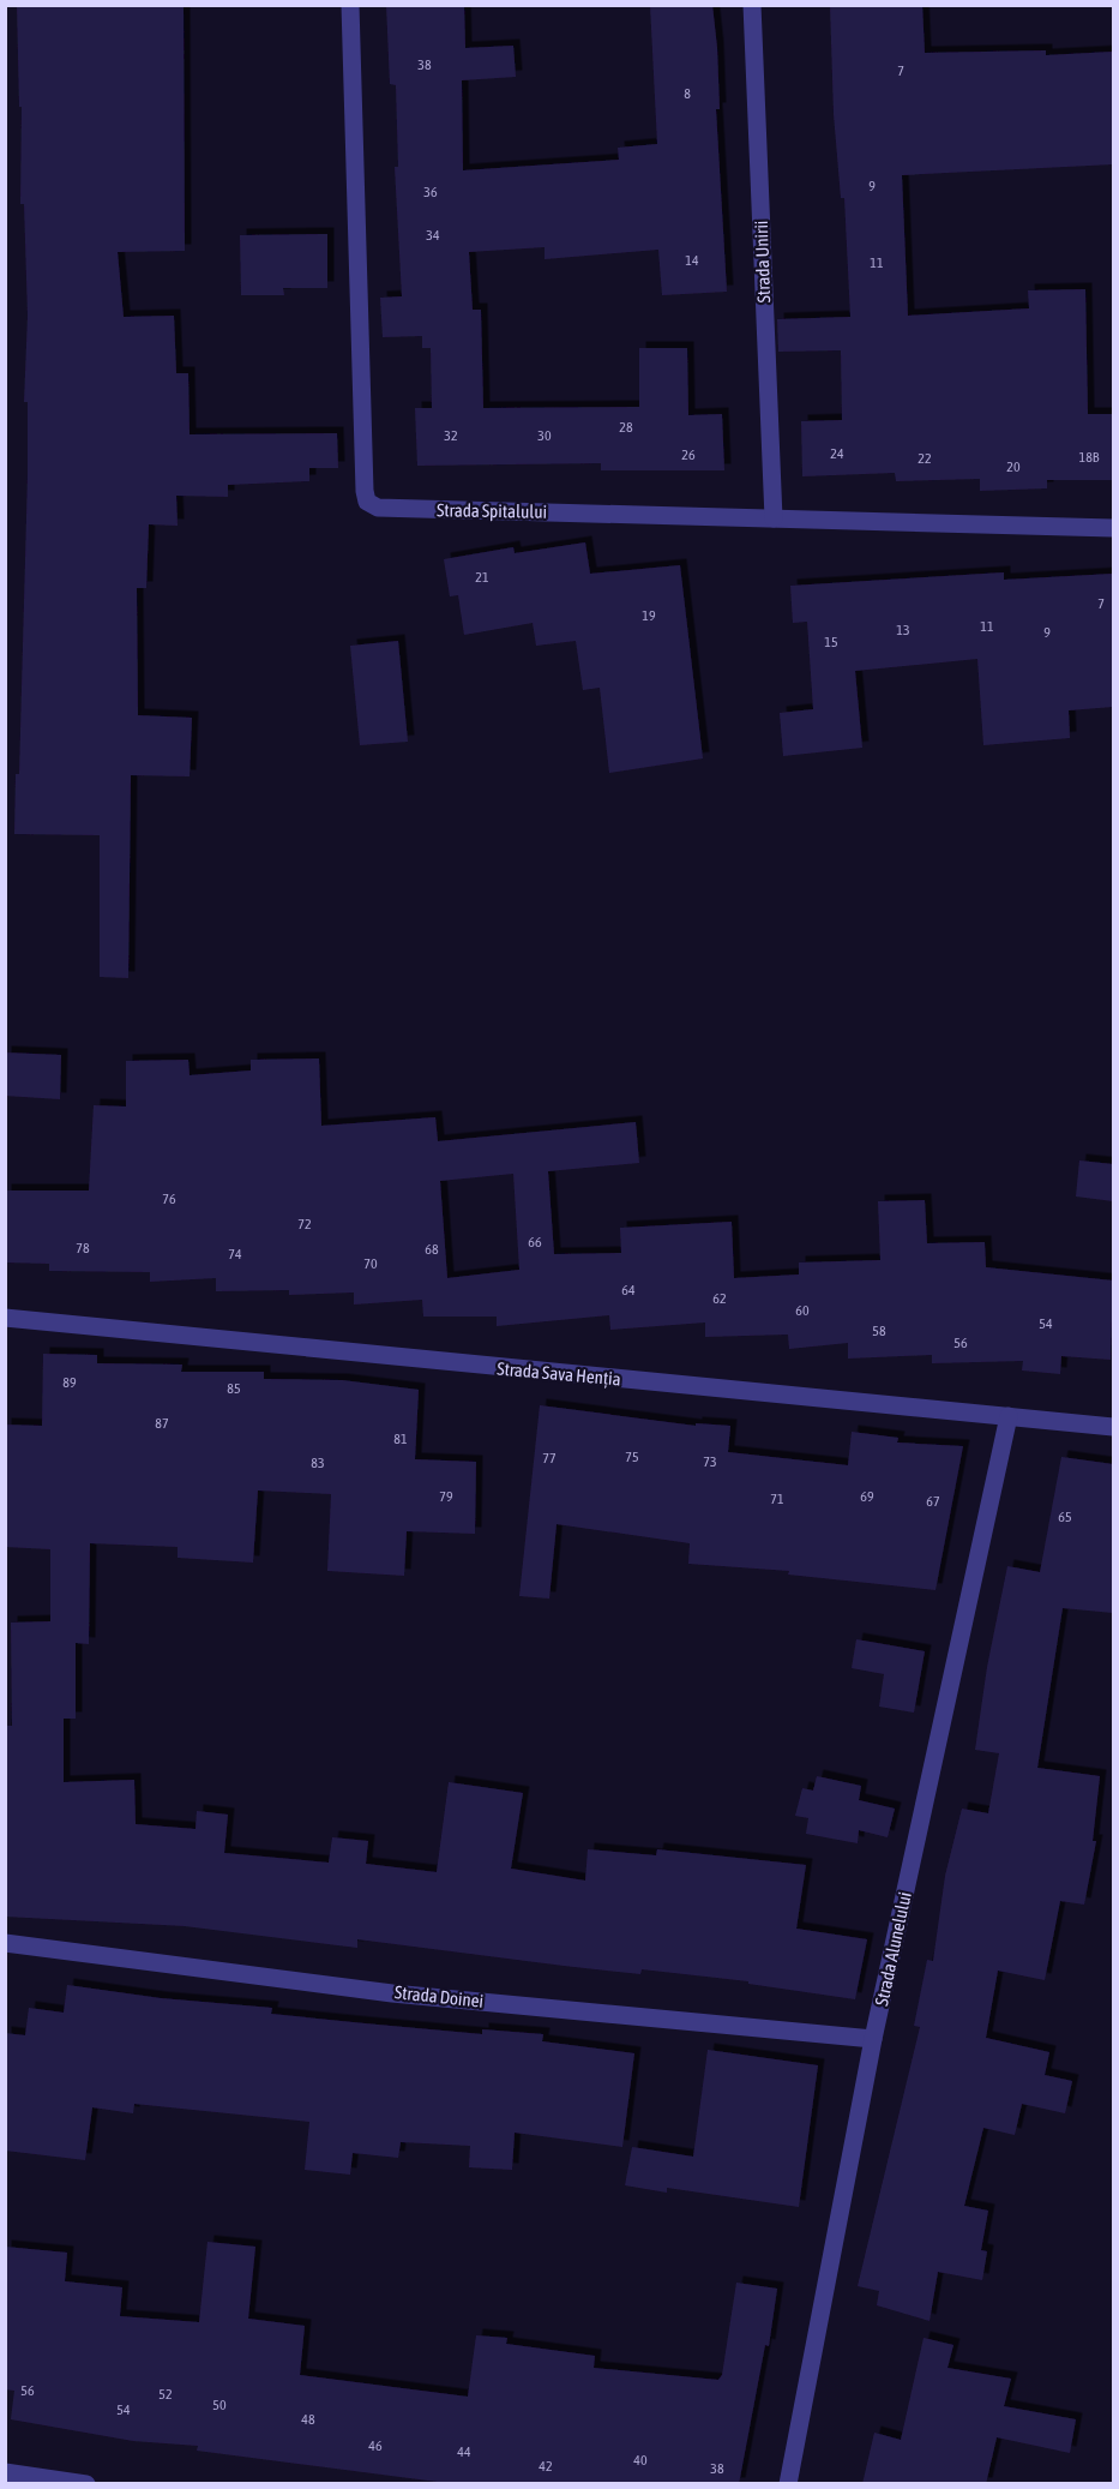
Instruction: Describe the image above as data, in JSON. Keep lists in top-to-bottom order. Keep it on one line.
{"streets":{"street":["Strada Unirii","Strada Spitalului","Strada Sava Henția","Strada Alunelului","Strada Doinei"]},"crossings":[["Strada Unirii","Strada Spitalului"],["Strada Sava Henția","Strada Alunelului"],["Strada Alunelului","Strada Doinei"]],"house_numbers":["38","7","8","9","36","34","14","11","28","32","30","24","26","18B","22","20","21","7","19","11","13","9","15","76","72","66","78","68","74","70","64","62","60","54","58","56","89","85","87","81","75","77","73","83","79","69","71","67","65","56","52","50","54","48","46","44","40","42","38"]}
